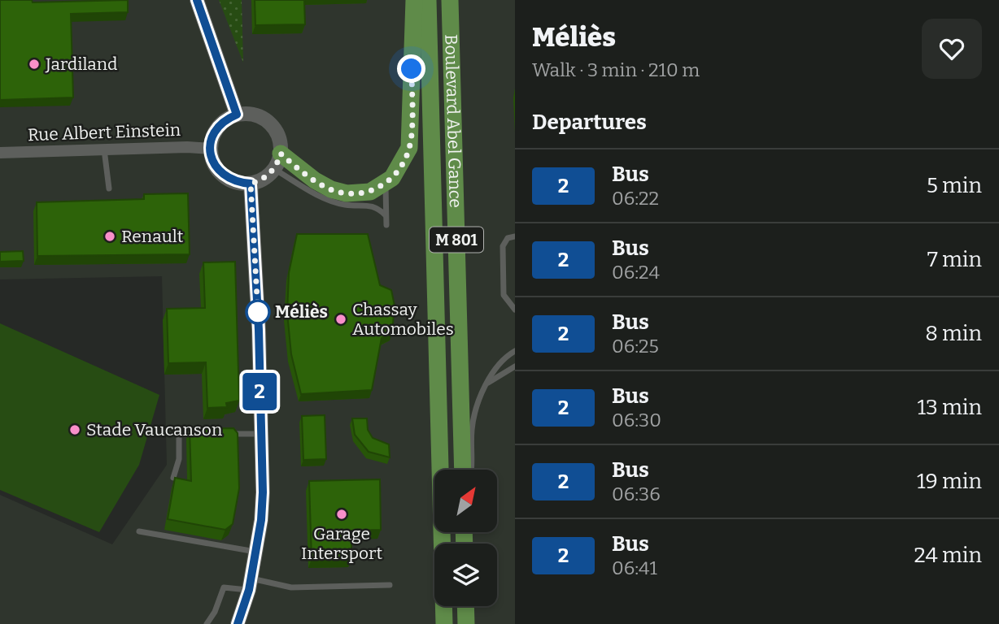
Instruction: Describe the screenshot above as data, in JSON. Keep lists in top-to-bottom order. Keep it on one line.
{"streets":{"main road":["Boulevard Abel Gance","M 801"],"street":["Rue Albert Einstein"]},"places":["Jardiland","Renault","Méliès","Chassay Automobiles","Stade Vaucanson","Garage Intersport"],"lines":["bus line 2"],"north":"top right","page":{"on_map":"2","heading":[["Méliès","Walk · 3 min · 210 m"],"Departures"],"list":[{"mark":"2","name":"Bus","note":"06:22","value":"5 min"},{"mark":"2","name":"Bus","note":"06:24","value":"7 min"},{"mark":"2","name":"Bus","note":"06:25","value":"8 min"},{"mark":"2","name":"Bus","note":"06:30","value":"13 min"},{"mark":"2","name":"Bus","note":"06:36","value":"19 min"},{"mark":"2","name":"Bus","note":"06:41","value":"24 min"}]}}
